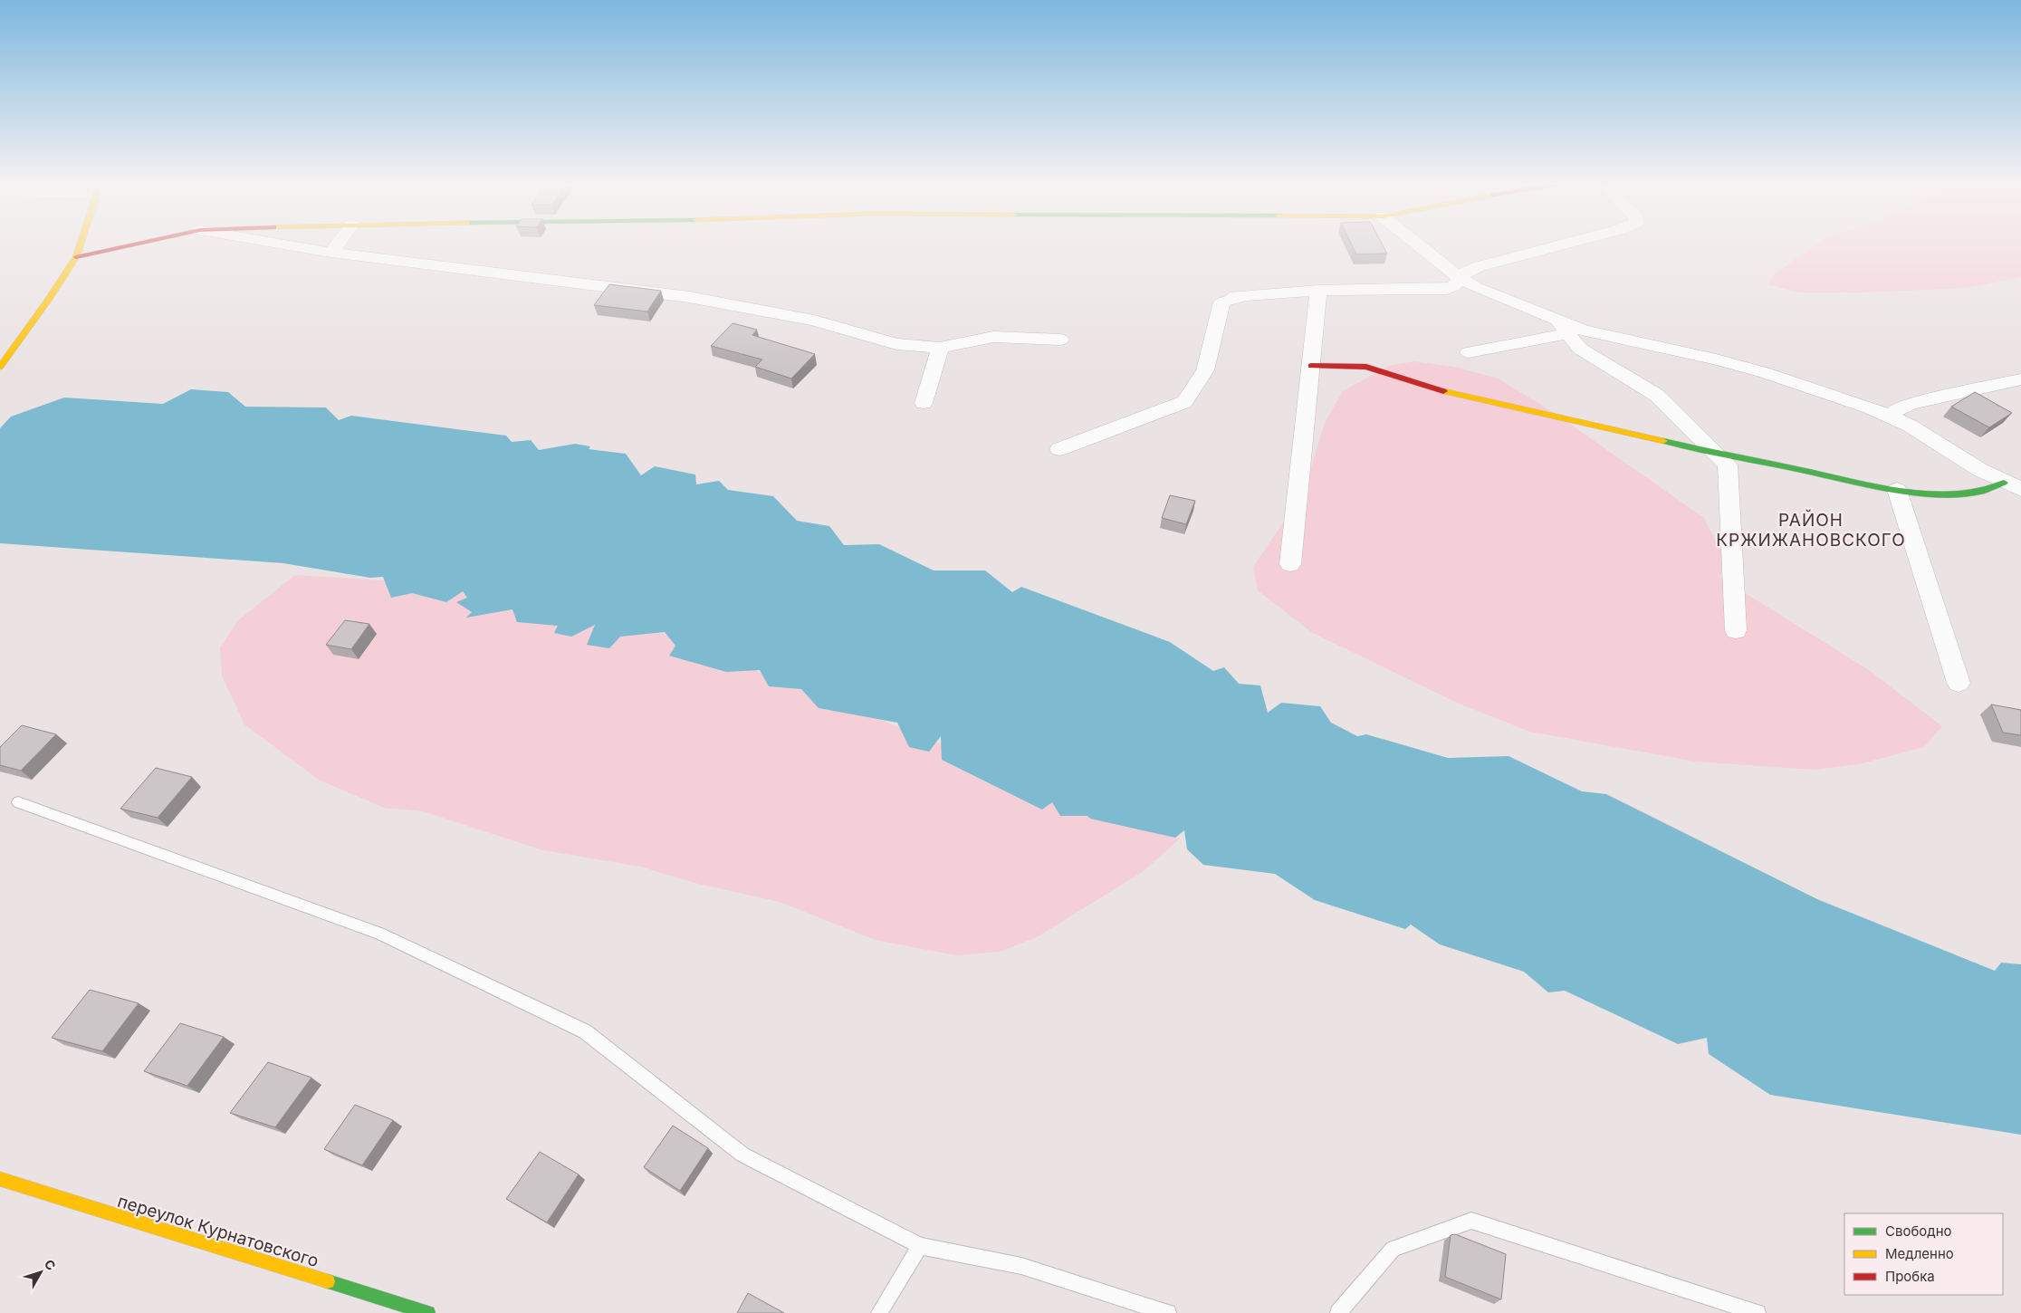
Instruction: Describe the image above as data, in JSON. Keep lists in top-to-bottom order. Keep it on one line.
{"streets":{"street":["переулок Курнатовского"]},"districts":["РАЙОН КРЖИЖАНОВСКОГО"],"legend":["Свободно","Медленно","Пробка"],"north":"top right"}
